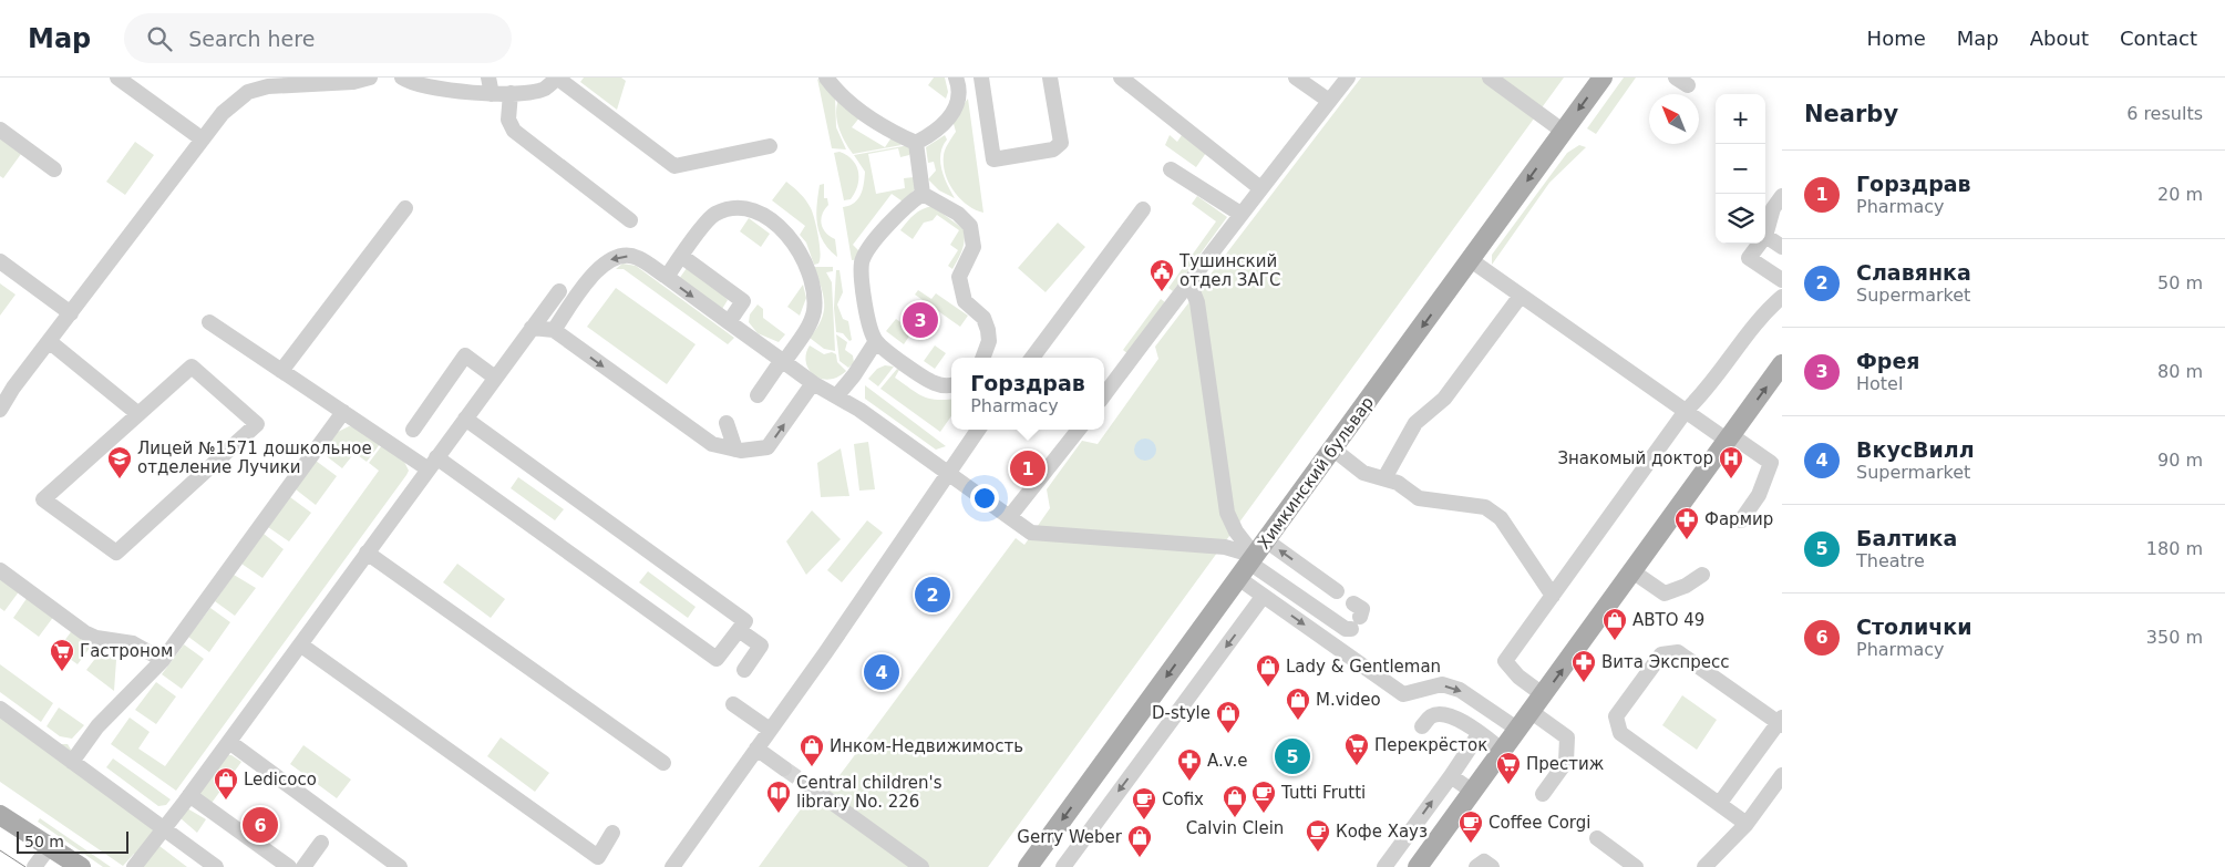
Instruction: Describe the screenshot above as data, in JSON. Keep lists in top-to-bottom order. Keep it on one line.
{"streets":{"main road":["Химкинский бульвар"]},"one_way":["Химкинский бульвар"],"places":{"public building":["Тушинский отдел ЗАГС"],"school or university":["Лицей №1571 дошкольное отделение Лучики"],"hospital":["Знакомый доктор"],"pharmacy":["Фармир","Вита Экспресс","A.v.e"],"shop":["АВТО 49","Lady & Gentleman","M.video","D-style","Инком-Недвижимость","Ledicoco","Calvin Clein","Gеrry Weber"],"supermarket":["Гастроном","Перекрёсток","Престиж"],"library":["Central children's library No. 226"],"cafe":["Tutti Frutti","Cofix","Coffee Corgi","Кофе Хауз"]},"scale_bar":"50 m","north":"top left","page":{"header":"Map","search":"Search here","nav":["Home","Map","About","Contact"],"heading":["Nearby","6 results"],"map_buttons":["+","−"],"list":[{"mark":"1","name":"Горздрав","note":"Pharmacy","value":"20 m"},{"mark":"2","name":"Славянка","note":"Supermarket","value":"50 m"},{"mark":"3","name":"Фрея","note":"Hotel","value":"80 m"},{"mark":"4","name":"ВкусВилл","note":"Supermarket","value":"90 m"},{"mark":"5","name":"Балтика","note":"Theatre","value":"180 m"},{"mark":"6","name":"Столички","note":"Pharmacy","value":"350 m"}],"pins":["3","1","2","4","5","6"],"popup":["Горздрав","Pharmacy"],"scale":"50 m"}}
